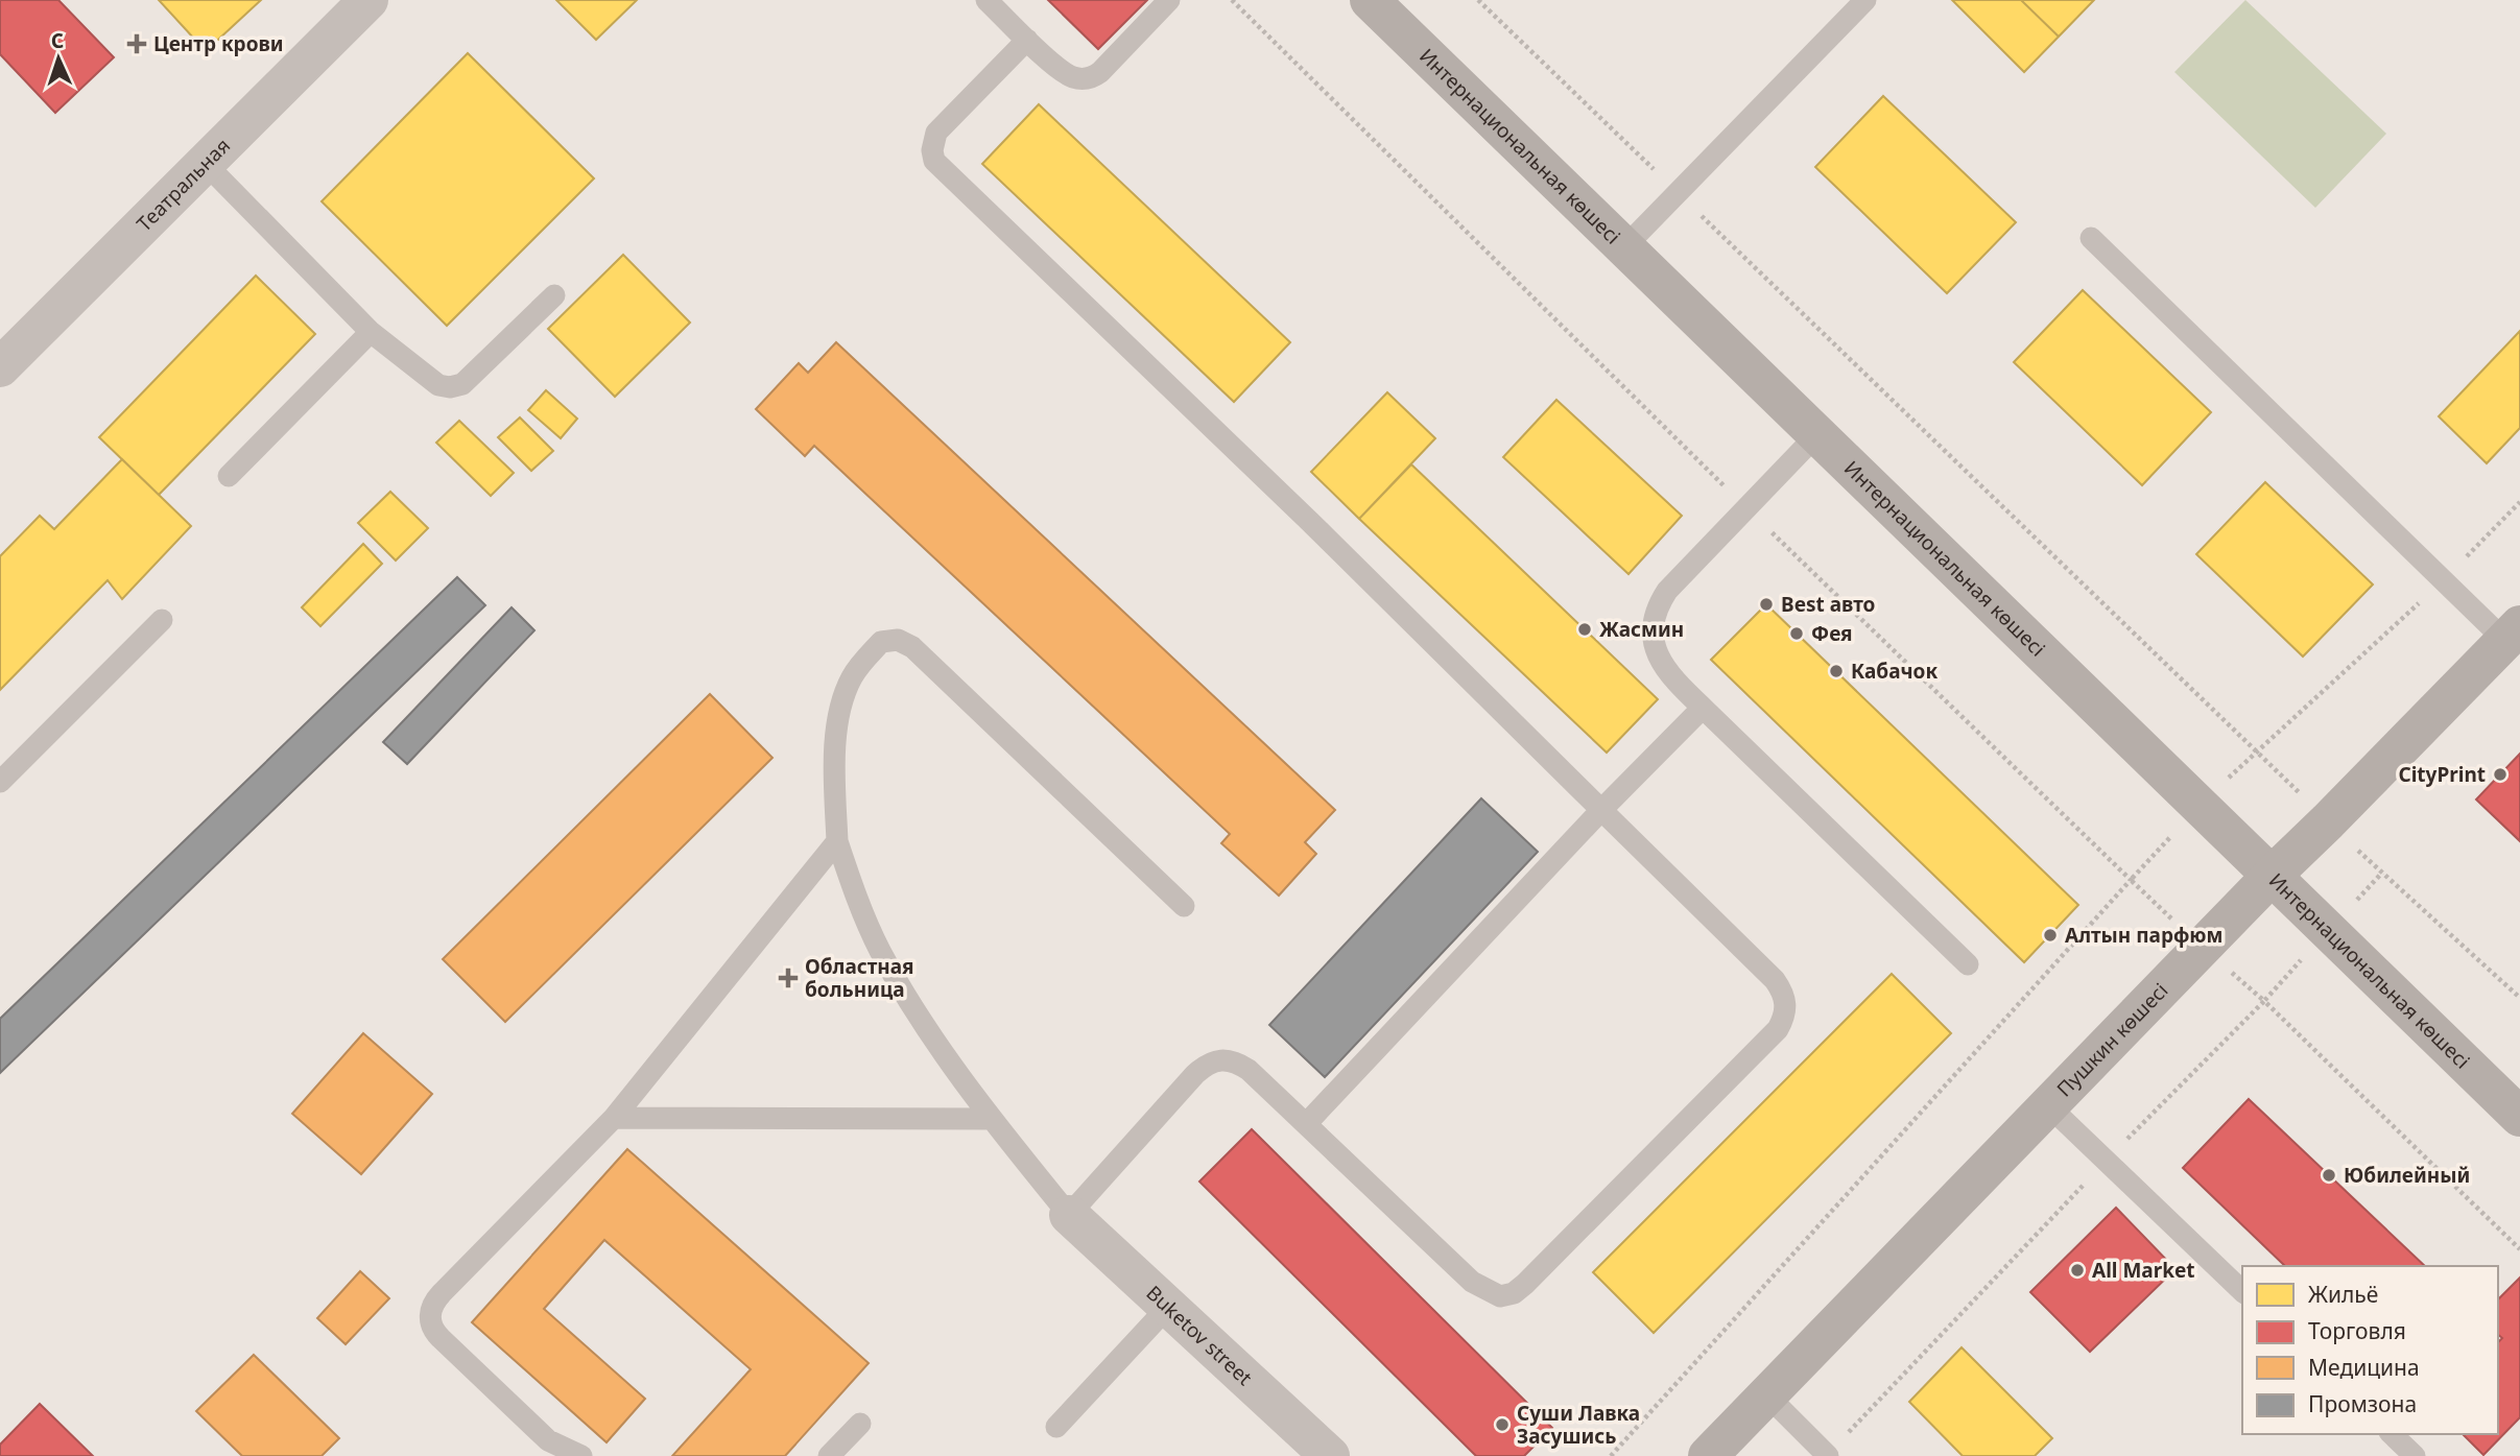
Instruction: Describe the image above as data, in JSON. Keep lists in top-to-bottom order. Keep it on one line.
{"streets":{"street":["Интернациональная көшесі","Театральная","Пушкин көшесі","Buketov street"]},"crossings":[["Интернациональная көшесі","Пушкин көшесі"]],"places":{"health":["Центр крови","Областная больница"],"other":["Best авто","Жасмин","Фея","Кабачок","CityPrint","Алтын парфюм","Юбилейный","All Market","Суши Лавка Засушись"]},"legend":["Жильё","Торговля","Медицина","Промзона"],"north":"top"}
